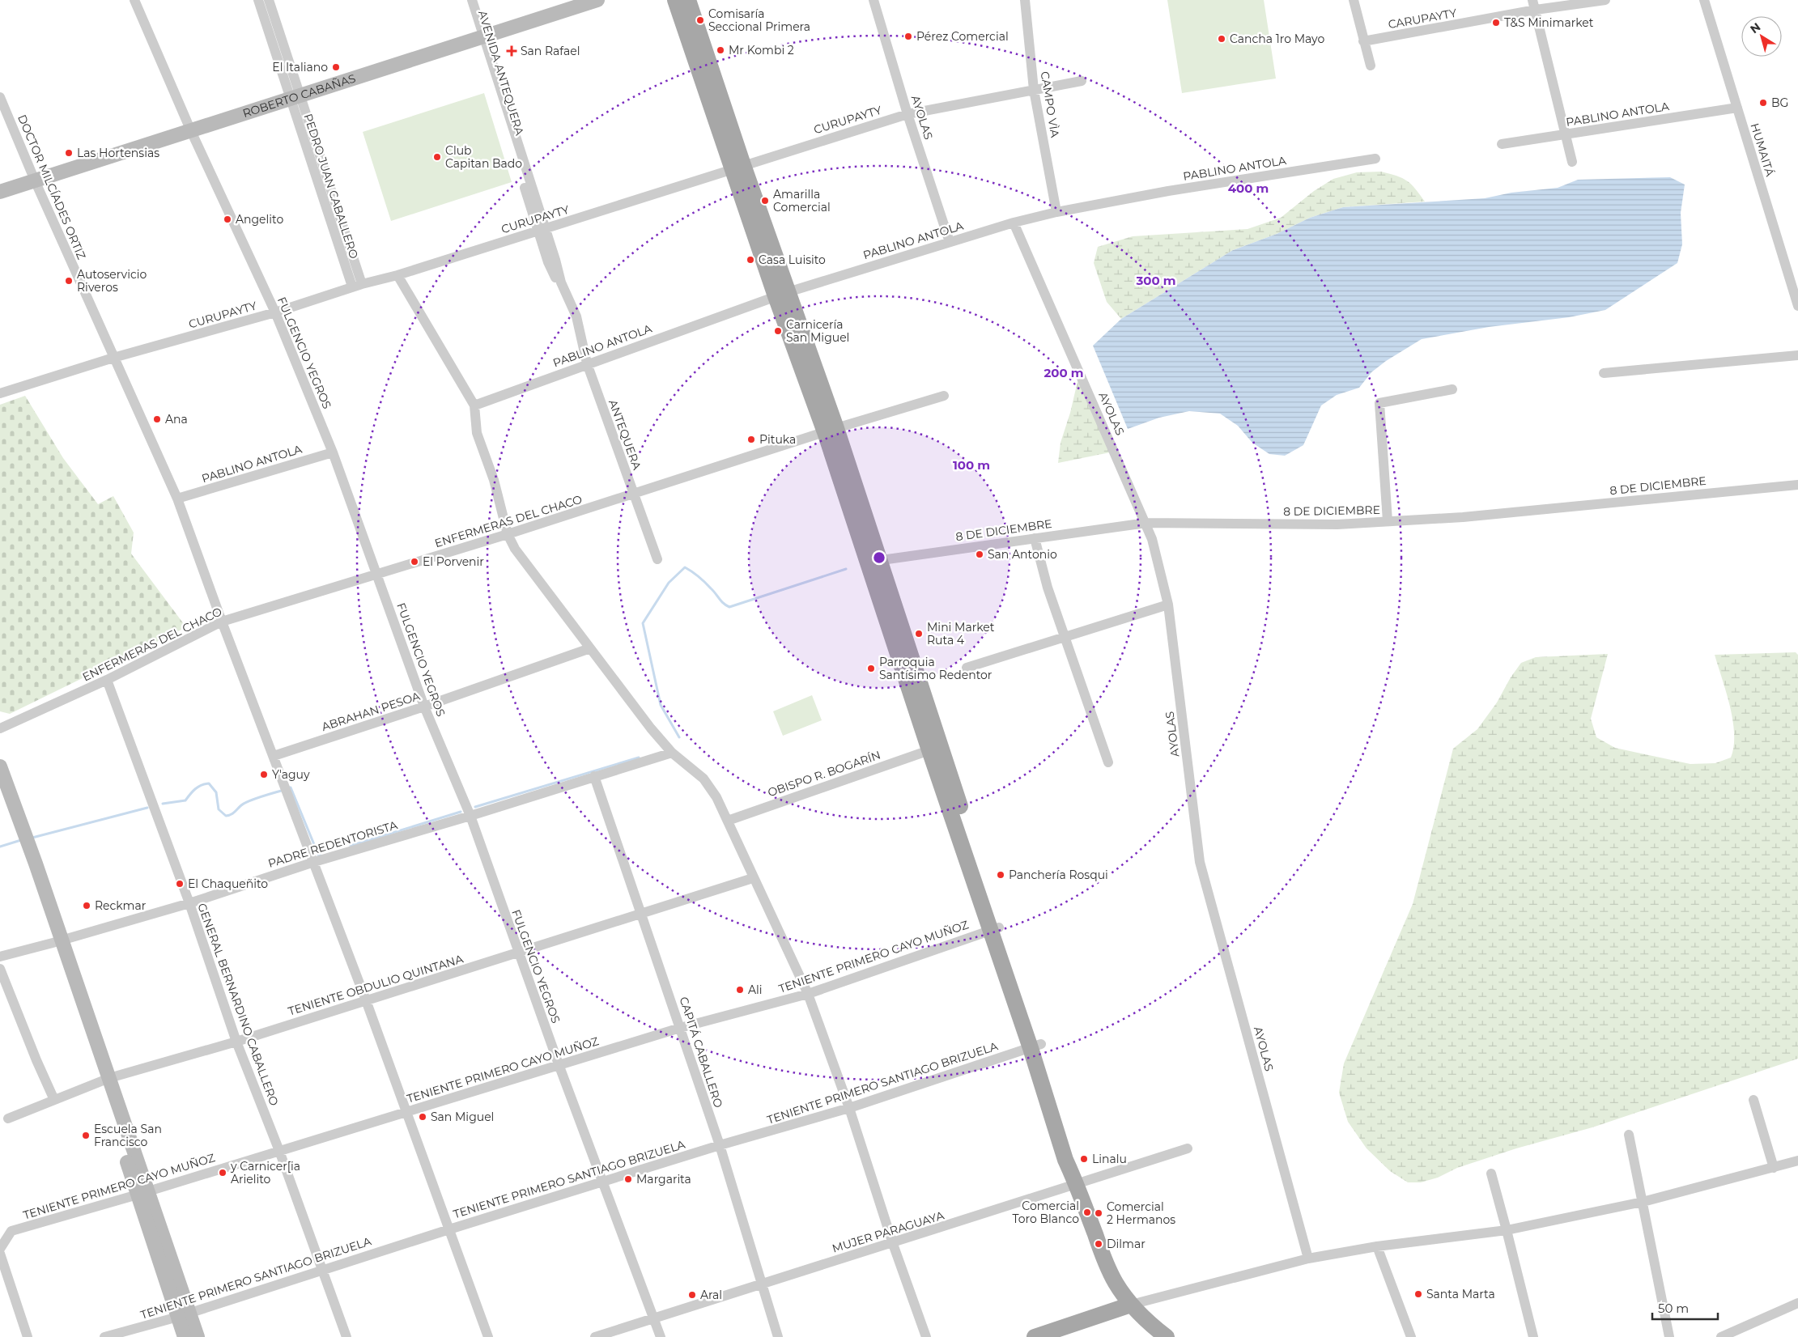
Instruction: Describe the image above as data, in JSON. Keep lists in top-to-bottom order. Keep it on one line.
{"streets":{"main road":["ROBERTO CABAÑAS"],"street":["CARUPAYTY","AVENIDA ANTEQUERA","CAMPO VÌA","PABLINO ANTOLA","AYOLAS","CURUPAYTY","HUMAITÁ","PEDRO JUAN CABALLERO","DOCTOR MILCÍADES ORTIZ","FULGENCIO YEGROS","ANTEQUERA","8 DE DICIEMBRE","ENFERMERAS DEL CHACO","ABRAHAN PESOA","OBISPO R. BOGARÍN","PADRE REDENTORISTA","TENIENTE PRIMERO CAYO MUÑOZ","TENIENTE OBDULIO QUINTANA","GENERAL BERNARDINO CABALLERO","CAPITÁ CABALLERO","TENIENTE PRIMERO SANTIAGO BRIZUELA","MUJER PARAGUAYA"]},"crossings":[["AVENIDA ANTEQUERA","ROBERTO CABAÑAS"],["AVENIDA ANTEQUERA","CURUPAYTY"],["AVENIDA ANTEQUERA","ANTEQUERA"],["ROBERTO CABAÑAS","PEDRO JUAN CABALLERO"],["ROBERTO CABAÑAS","DOCTOR MILCÍADES ORTIZ"],["ROBERTO CABAÑAS","FULGENCIO YEGROS"],["CAMPO VÌA","PABLINO ANTOLA"],["CAMPO VÌA","CURUPAYTY"],["PABLINO ANTOLA","AYOLAS"],["PABLINO ANTOLA","HUMAITÁ"],["PABLINO ANTOLA","DOCTOR MILCÍADES ORTIZ"],["PABLINO ANTOLA","FULGENCIO YEGROS"],["PABLINO ANTOLA","ANTEQUERA"],["AYOLAS","CURUPAYTY"],["AYOLAS","8 DE DICIEMBRE"],["CURUPAYTY","PEDRO JUAN CABALLERO"],["CURUPAYTY","DOCTOR MILCÍADES ORTIZ"],["CURUPAYTY","FULGENCIO YEGROS"],["DOCTOR MILCÍADES ORTIZ","ENFERMERAS DEL CHACO"],["DOCTOR MILCÍADES ORTIZ","ABRAHAN PESOA"],["DOCTOR MILCÍADES ORTIZ","PADRE REDENTORISTA"],["DOCTOR MILCÍADES ORTIZ","TENIENTE PRIMERO CAYO MUÑOZ"],["DOCTOR MILCÍADES ORTIZ","TENIENTE OBDULIO QUINTANA"],["DOCTOR MILCÍADES ORTIZ","TENIENTE PRIMERO SANTIAGO BRIZUELA"],["FULGENCIO YEGROS","ENFERMERAS DEL CHACO"],["FULGENCIO YEGROS","ABRAHAN PESOA"],["FULGENCIO YEGROS","PADRE REDENTORISTA"],["FULGENCIO YEGROS","TENIENTE PRIMERO CAYO MUÑOZ"],["FULGENCIO YEGROS","TENIENTE OBDULIO QUINTANA"],["FULGENCIO YEGROS","TENIENTE PRIMERO SANTIAGO BRIZUELA"],["FULGENCIO YEGROS","MUJER PARAGUAYA"],["ANTEQUERA","ENFERMERAS DEL CHACO"],["ENFERMERAS DEL CHACO","GENERAL BERNARDINO CABALLERO"],["PADRE REDENTORISTA","GENERAL BERNARDINO CABALLERO"],["PADRE REDENTORISTA","CAPITÁ CABALLERO"],["TENIENTE PRIMERO CAYO MUÑOZ","GENERAL BERNARDINO CABALLERO"],["TENIENTE PRIMERO CAYO MUÑOZ","CAPITÁ CABALLERO"],["TENIENTE OBDULIO QUINTANA","GENERAL BERNARDINO CABALLERO"],["TENIENTE OBDULIO QUINTANA","CAPITÁ CABALLERO"],["GENERAL BERNARDINO CABALLERO","TENIENTE PRIMERO SANTIAGO BRIZUELA"],["CAPITÁ CABALLERO","TENIENTE PRIMERO SANTIAGO BRIZUELA"],["CAPITÁ CABALLERO","MUJER PARAGUAYA"]],"places":{"other":["Comisaría Seccional Primera","T&S Minimarket","Pérez Comercial","Cancha 1ro Mayo","Mr Kombi 2","El Italiano","BG","Las Hortensias","Club Capitan Bado","Amarilla Comercial","Angelito","Casa Luisito","Autoservicio Riveros","Carnicería San Miguel","Ana","Pituka","San Antonio","El Porvenir","Mini Market Ruta 4","Parroquia Santísimo Redentor","Y'aguy","Panchería Rosqui","El Chaqueñito","Reckmar","Ali","San Miguel","Escuela San Francisco","Linalu","y Carnicer[ia Arielito","Margarita","Comercial Toro Blanco","Comercial 2 Hermanos","Dilmar","Santa Marta","Aral"],"health":["San Rafael"]},"scale_bar":"50 m","north":"top left","rings":["400 m","300 m","200 m","100 m"]}
